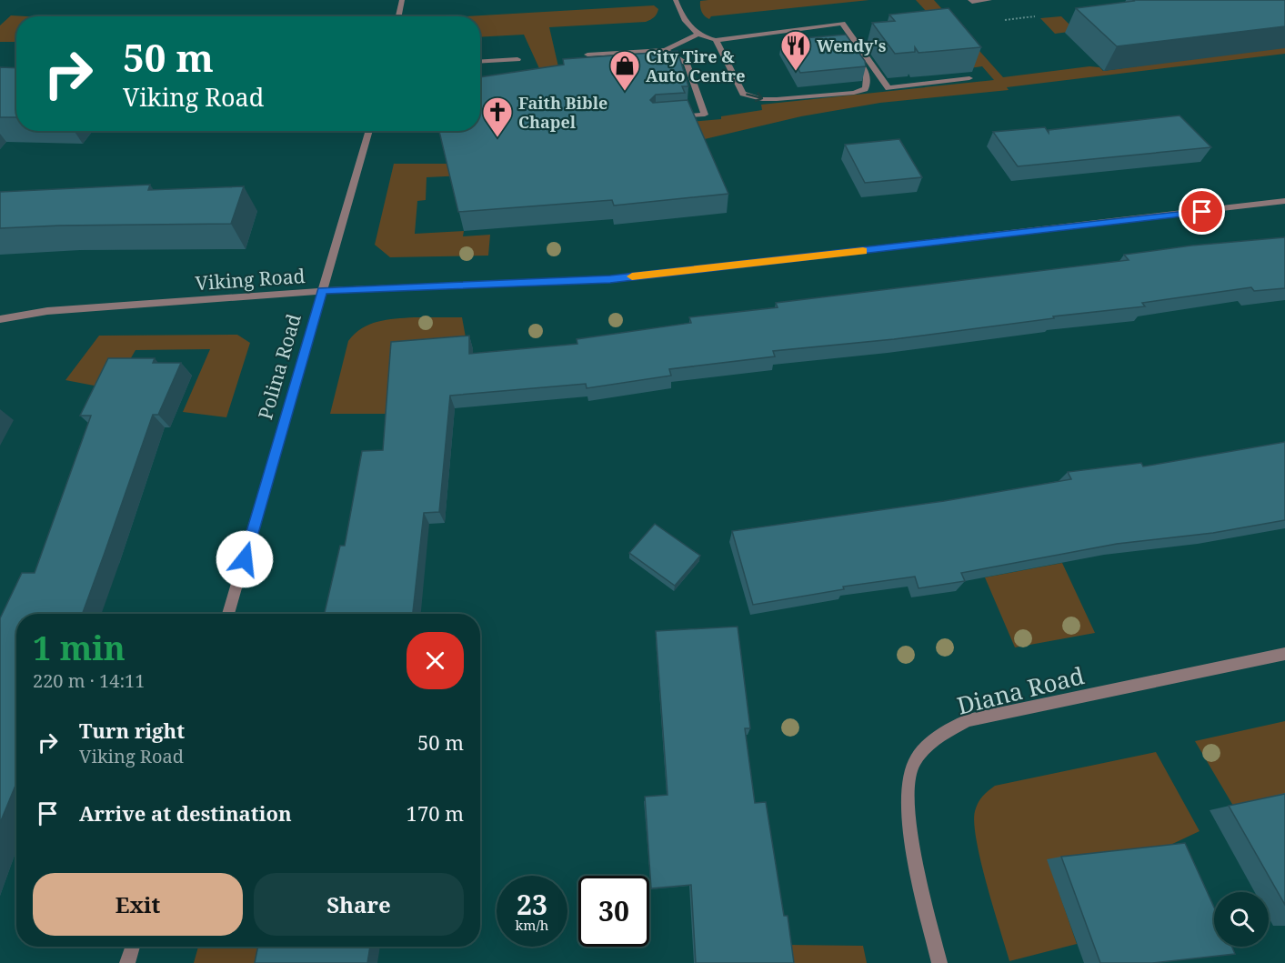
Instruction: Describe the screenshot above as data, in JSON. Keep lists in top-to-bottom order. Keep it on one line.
{"streets":{"street":["Viking Road","Polina Road","Diana Road"]},"crossings":[["Viking Road","Polina Road"]],"places":{"restaurant":["Wendy's"],"shop":["City Tire & Auto Centre"],"church":["Faith Bible Chapel"]},"page":{"turn":["50 m","Viking Road"],"heading":["1 min","220 m · 14:11"],"list":[{"name":"Turn right","note":"Viking Road","value":"50 m"},{"name":"Arrive at destination","value":"170 m"}],"buttons":["Exit","Share"],"speed":"23 km/h","limit":"30"}}
